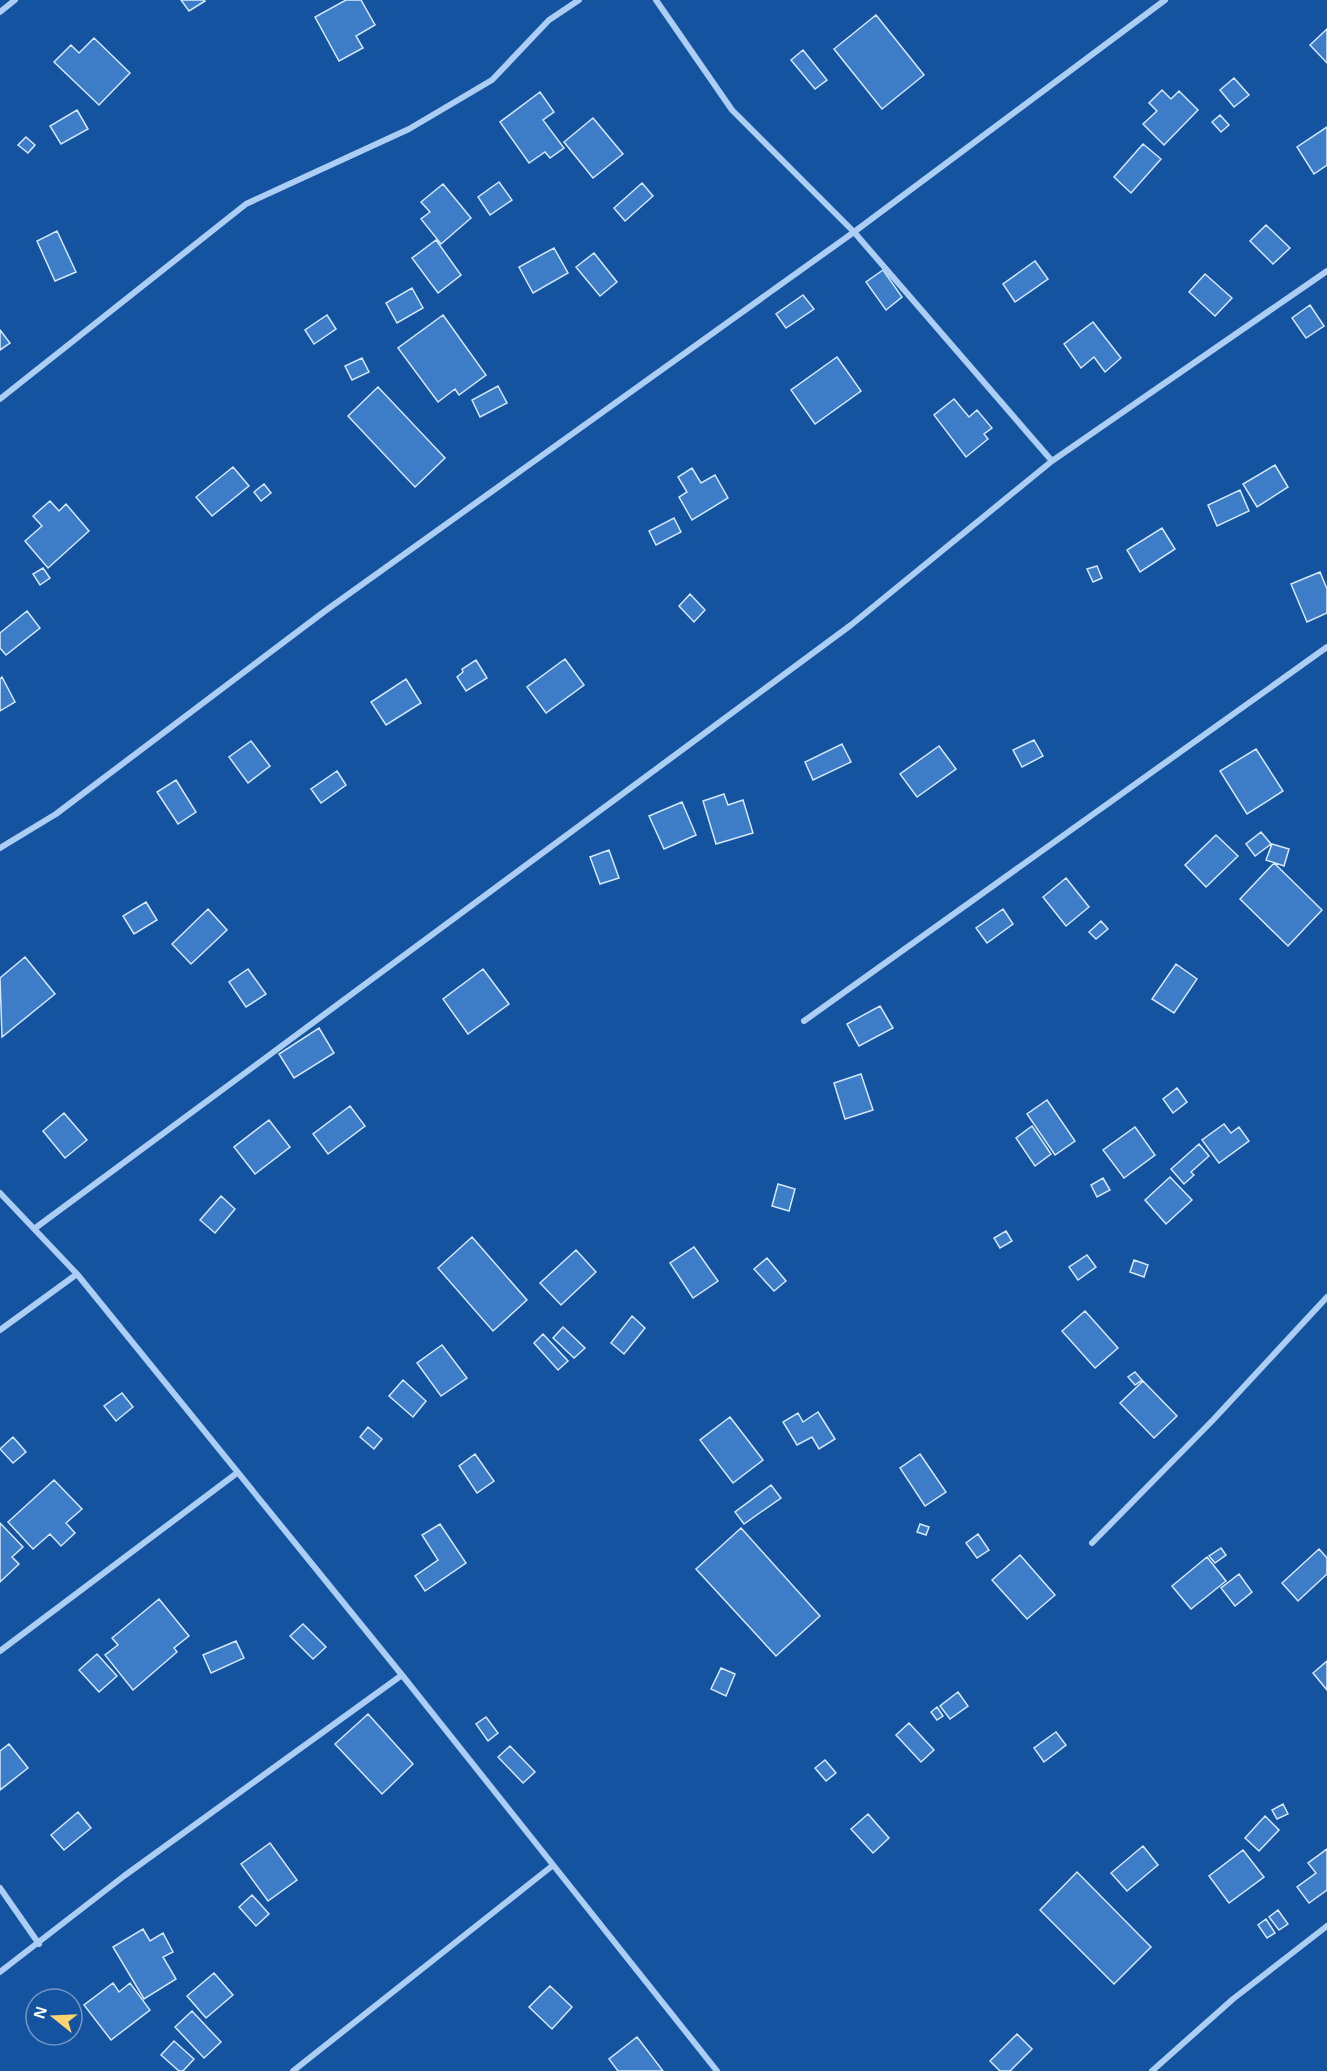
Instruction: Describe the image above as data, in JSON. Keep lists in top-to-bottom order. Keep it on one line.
{"north":"left"}
